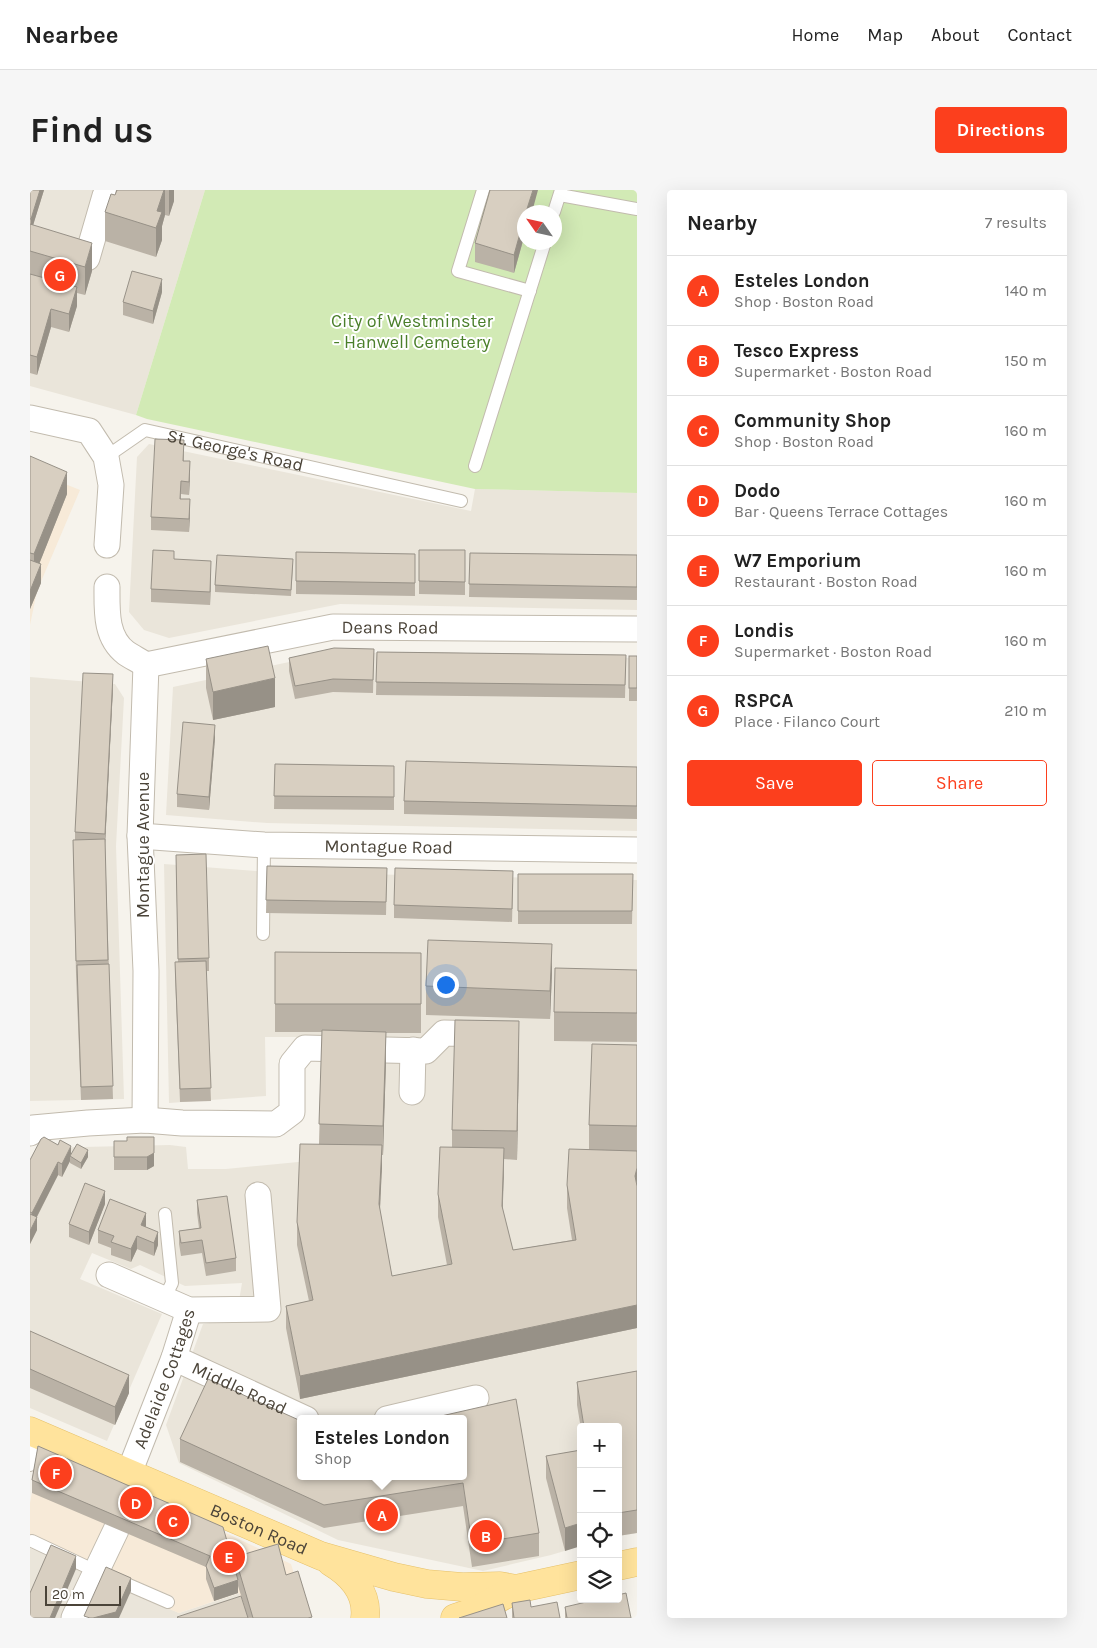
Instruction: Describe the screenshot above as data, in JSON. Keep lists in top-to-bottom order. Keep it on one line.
{"streets":{"main road":["Boston Road"],"street":["Deans Road","Montague Avenue","Montague Road","Adelaide Cottages","Middle Road"],"lane":["St. George's Road"]},"crossings":[["Deans Road","Montague Avenue"],["Montague Avenue","Montague Road"],["Adelaide Cottages","Middle Road"],["Adelaide Cottages","Boston Road"]],"parks":["City of Westminster - Hanwell Cemetery"],"scale_bar":"20 m","north":"top left","page":{"header":"Nearbee","nav":["Home","Map","About","Contact"],"buttons":["Directions",["Save","Share"]],"title":"Find us","heading":["Nearby","7 results"],"list":[{"mark":"A","name":"Esteles London","note":"Shop · Boston Road","value":"140 m"},{"mark":"B","name":"Tesco Express","note":"Supermarket · Boston Road","value":"150 m"},{"mark":"C","name":"Community Shop","note":"Shop · Boston Road","value":"160 m"},{"mark":"D","name":"Dodo","note":"Bar · Queens Terrace Cottages","value":"160 m"},{"mark":"E","name":"W7 Emporium","note":"Restaurant · Boston Road","value":"160 m"},{"mark":"F","name":"Londis","note":"Supermarket · Boston Road","value":"160 m"},{"mark":"G","name":"RSPCA","note":"Place · Filanco Court","value":"210 m"}],"pins":["G","F","D","A","C","B","E"],"popup":["Esteles London","Shop"],"map_buttons":["+","−"],"scale":"20 m"}}
